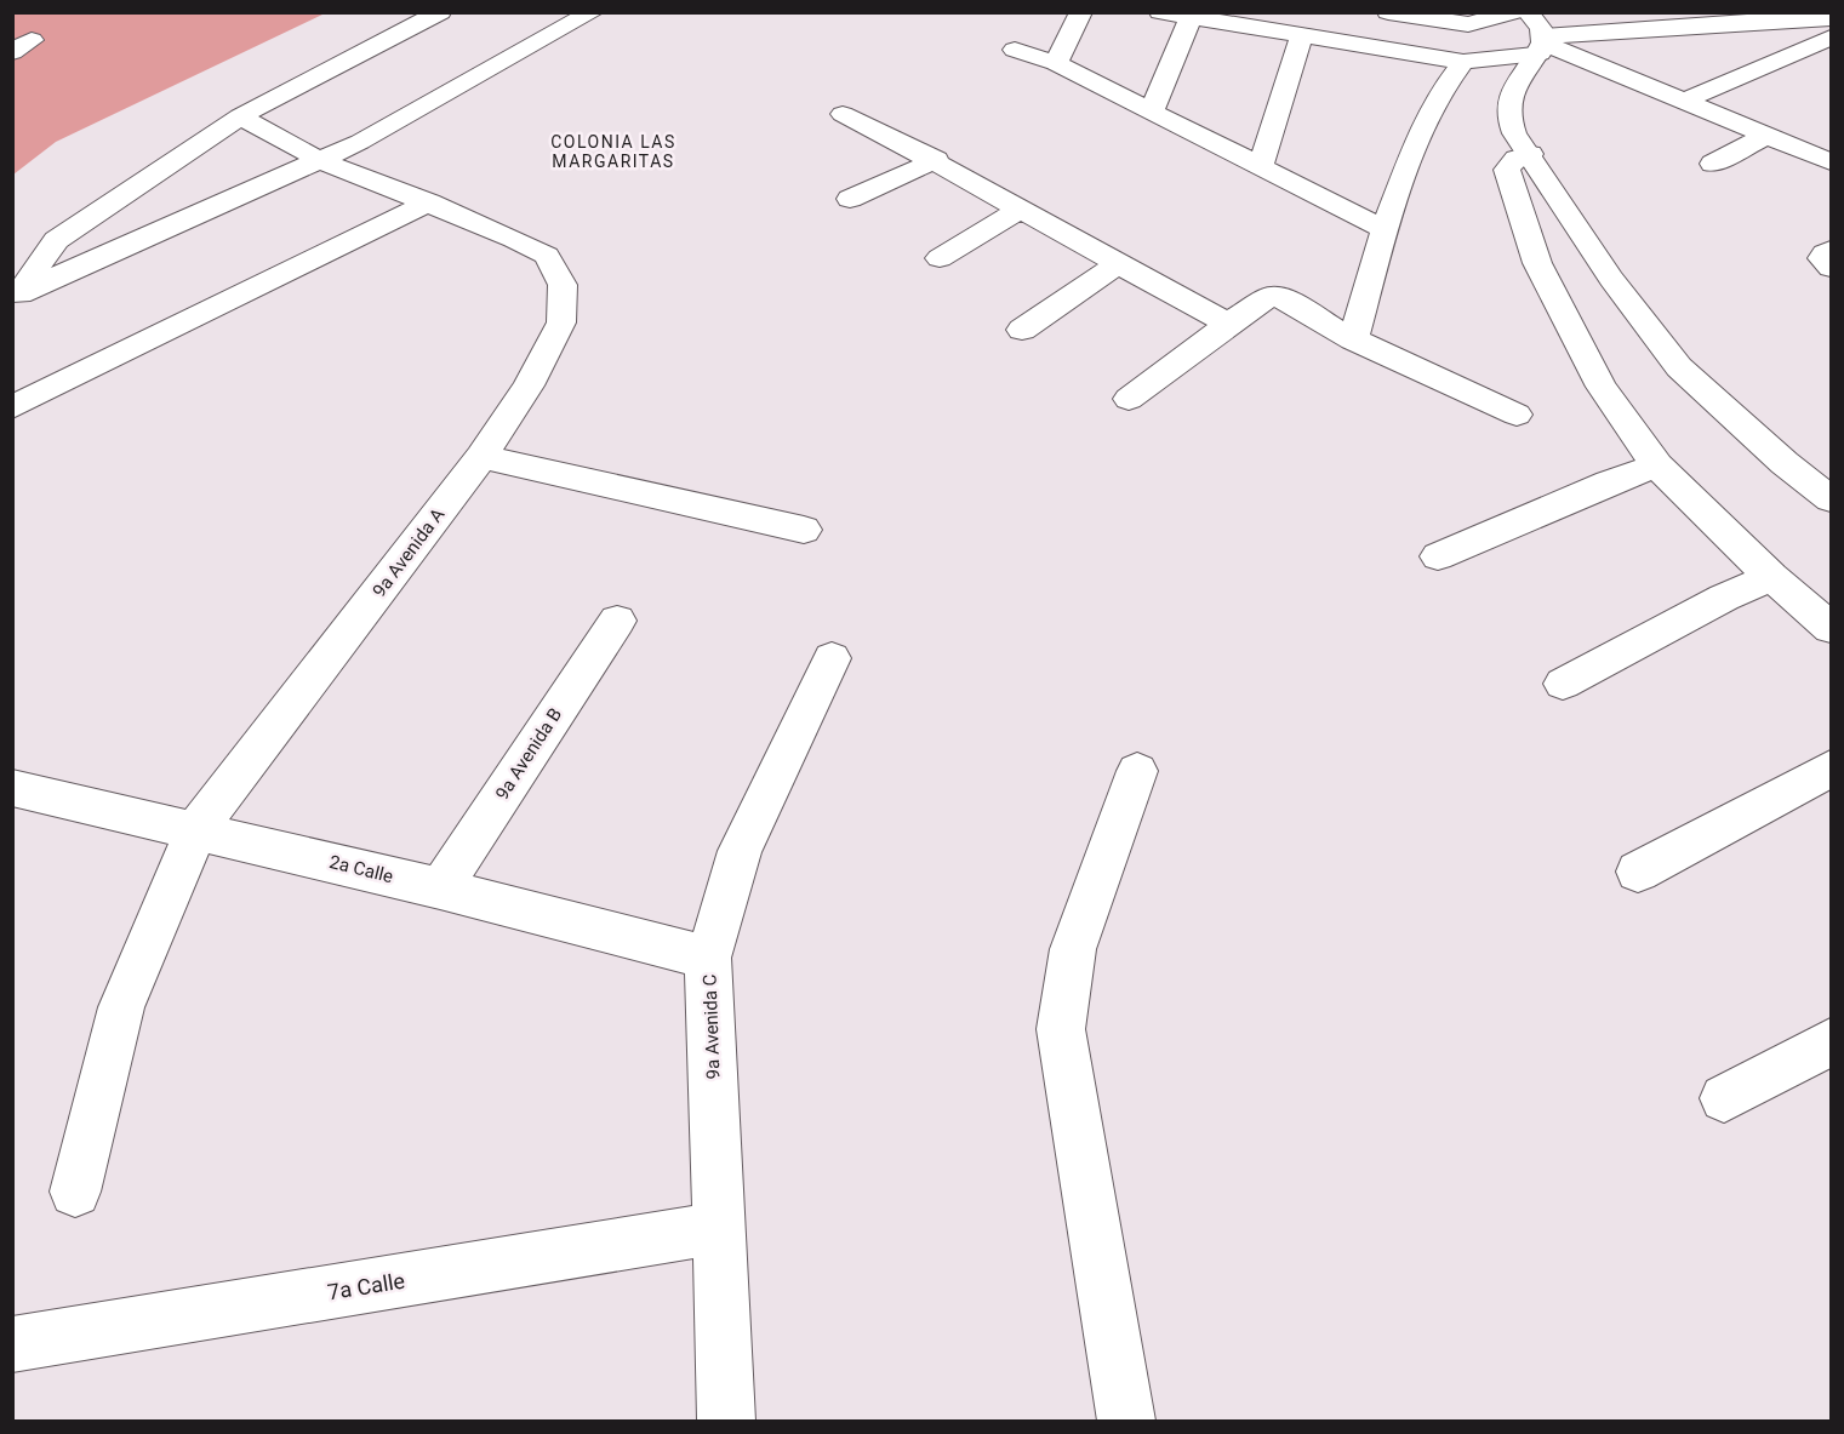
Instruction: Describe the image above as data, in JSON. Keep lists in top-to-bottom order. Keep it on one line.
{"streets":{"street":["9a Avenida A","9a Avenida B","2a Calle","9a Avenida C","7a Calle"]},"crossings":[["9a Avenida A","2a Calle"],["9a Avenida B","2a Calle"],["2a Calle","9a Avenida C"],["9a Avenida C","7a Calle"]],"districts":["COLONIA LAS MARGARITAS"]}
